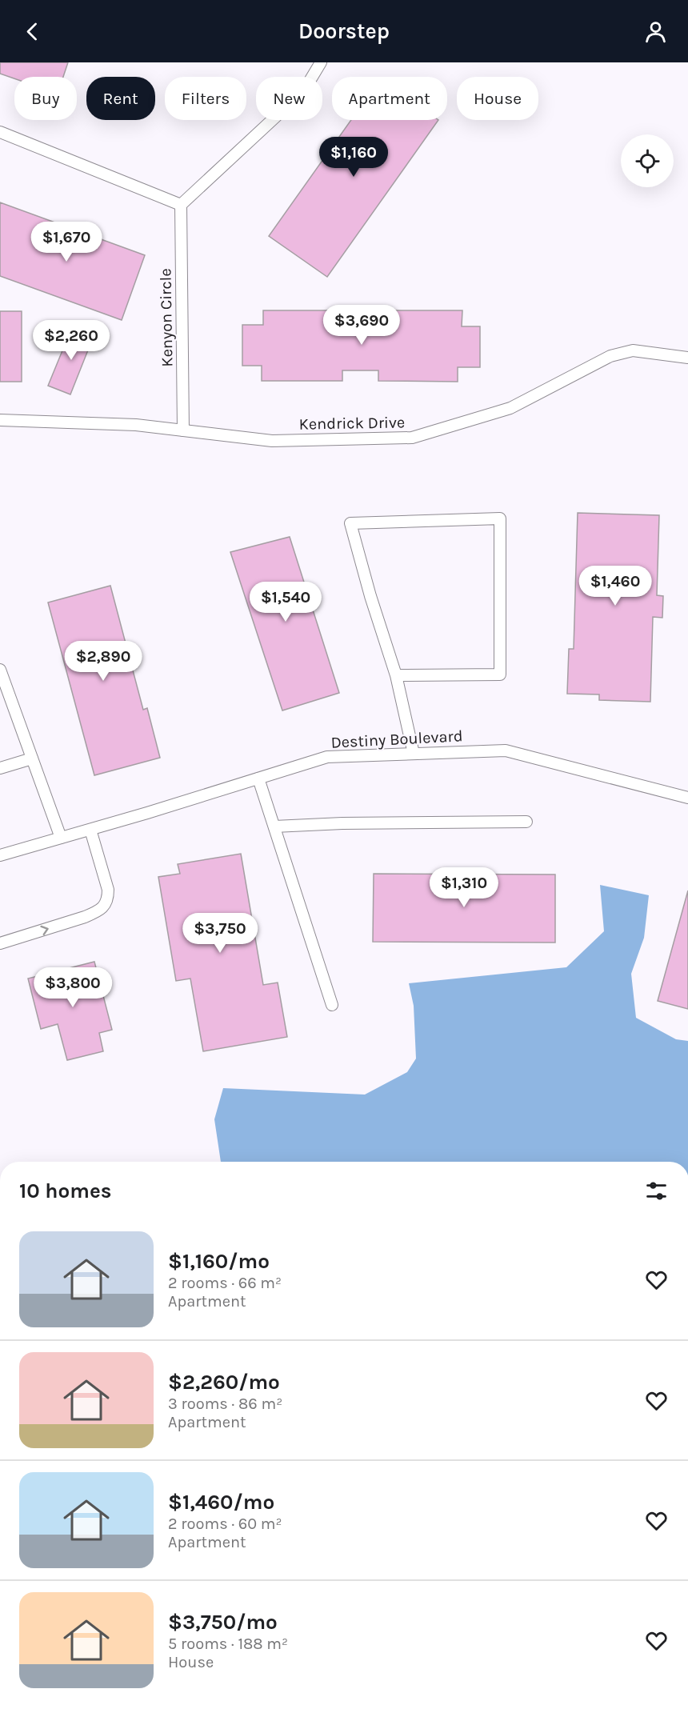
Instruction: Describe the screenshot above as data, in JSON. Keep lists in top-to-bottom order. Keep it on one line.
{"streets":{"lane":["Kenyon Circle","Kendrick Drive","Destiny Boulevard"]},"crossings":[["Kenyon Circle","Kendrick Drive"]],"page":{"header":"Doorstep","chip":["Buy","Rent","Filters","New","Apartment","House"],"price":["$1,160","$1,670","$3,690","$2,260","$1,460","$1,540","$2,890","$1,310","$3,750","$3,800"],"heading":"10 homes","list":[{"name":"$1,160/mo","note":"2 rooms · 66 m² · Apartment"},{"name":"$2,260/mo","note":"3 rooms · 86 m² · Apartment"},{"name":"$1,460/mo","note":"2 rooms · 60 m² · Apartment"},{"name":"$3,750/mo","note":"5 rooms · 188 m² · House"}]}}
